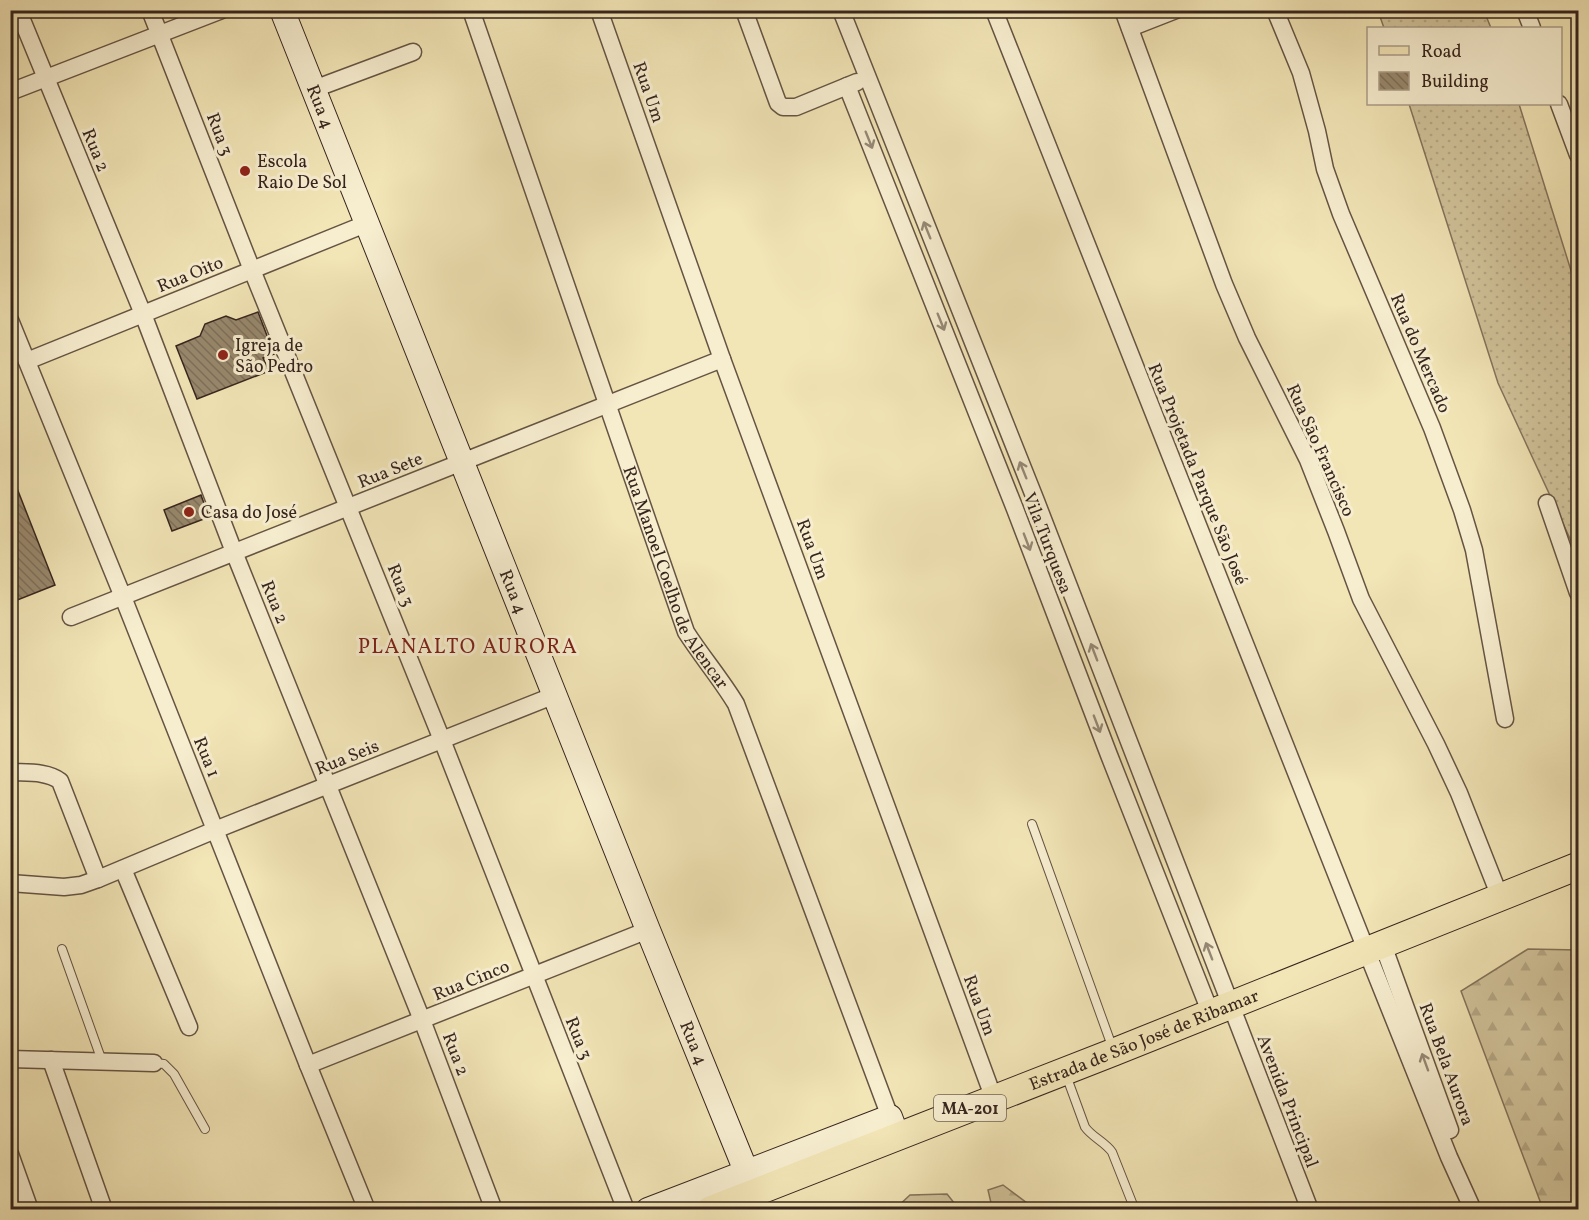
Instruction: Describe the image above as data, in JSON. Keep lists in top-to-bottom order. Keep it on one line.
{"streets":{"main road":["Estrada de São José de Ribamar","MA-201"],"street":["Rua Um","Rua 4","Rua 3","Rua 2","Rua Oito","Rua do Mercado","Rua São Francisco","Rua Sete","Rua Projetada Parque São José","Vila Turquesa","Rua Manoel Coelho de Alencar","Rua 1","Rua Seis","Rua Cinco","Rua Bela Aurora","Avenida Principal"]},"crossings":[["Rua Um","Rua Sete"],["Rua Um","Estrada de São José de Ribamar"],["Rua 4","Rua Oito"],["Rua 4","Rua Sete"],["Rua 4","Rua Seis"],["Rua 4","Rua Cinco"],["Rua 4","Estrada de São José de Ribamar"],["Rua 3","Rua Oito"],["Rua 3","Rua Sete"],["Rua 3","Rua Seis"],["Rua 3","Rua Cinco"],["Rua 2","Rua Oito"],["Rua 2","Rua Sete"],["Rua 2","Rua Seis"],["Rua 2","Rua Cinco"],["Rua Oito","Rua 1"],["Rua São Francisco","Estrada de São José de Ribamar"],["Rua Sete","Rua Manoel Coelho de Alencar"],["Rua Sete","Rua 1"],["Rua Projetada Parque São José","Estrada de São José de Ribamar"],["Rua Projetada Parque São José","Rua Bela Aurora"],["Vila Turquesa","Estrada de São José de Ribamar"],["Vila Turquesa","Avenida Principal"],["Rua Manoel Coelho de Alencar","Estrada de São José de Ribamar"],["Rua 1","Rua Seis"],["Rua 1","Rua Cinco"],["Estrada de São José de Ribamar","Rua Bela Aurora"],["Estrada de São José de Ribamar","Avenida Principal"]],"districts":["PLANALTO AURORA"],"places":["Escola Raio De Sol","Igreja de São Pedro","Casa do José"],"legend":["Road","Building"]}
